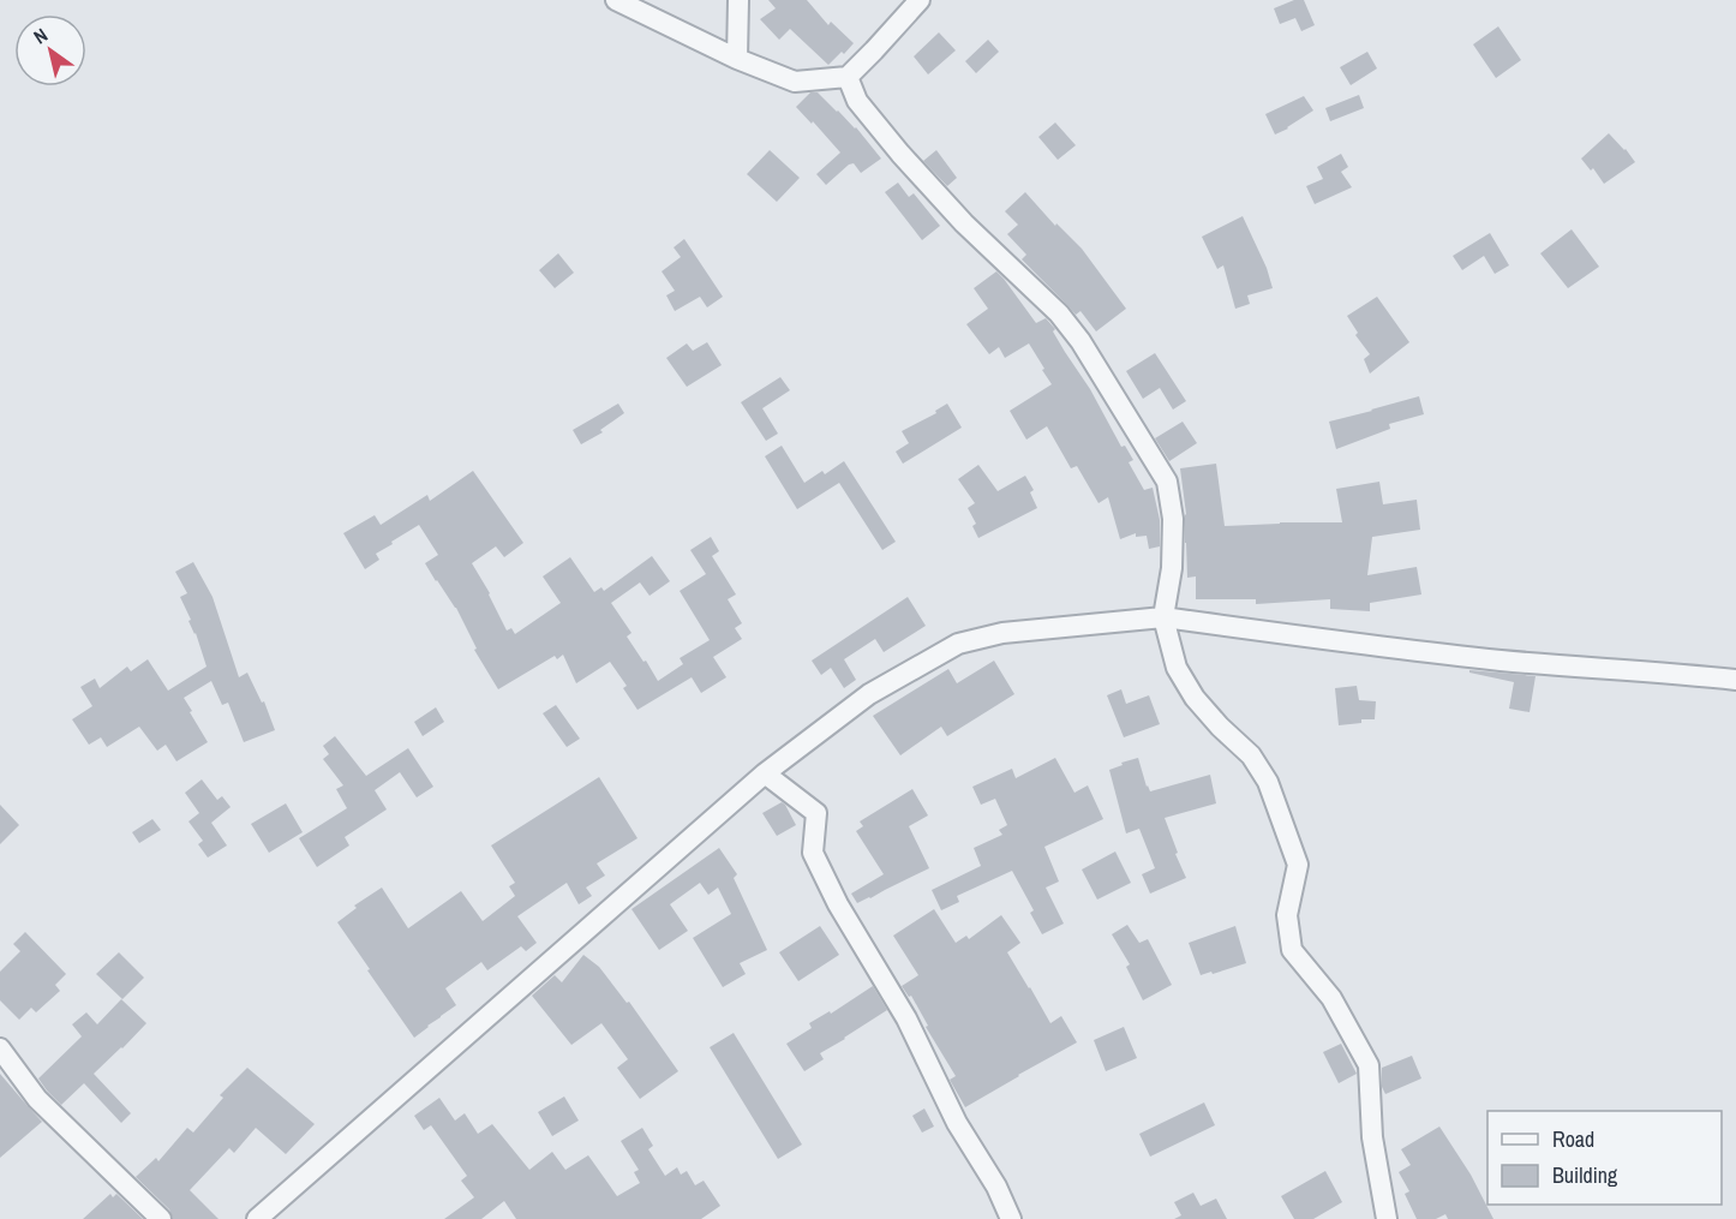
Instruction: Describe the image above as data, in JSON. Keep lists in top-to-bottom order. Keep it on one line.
{"legend":["Road","Building"],"north":"top left"}
